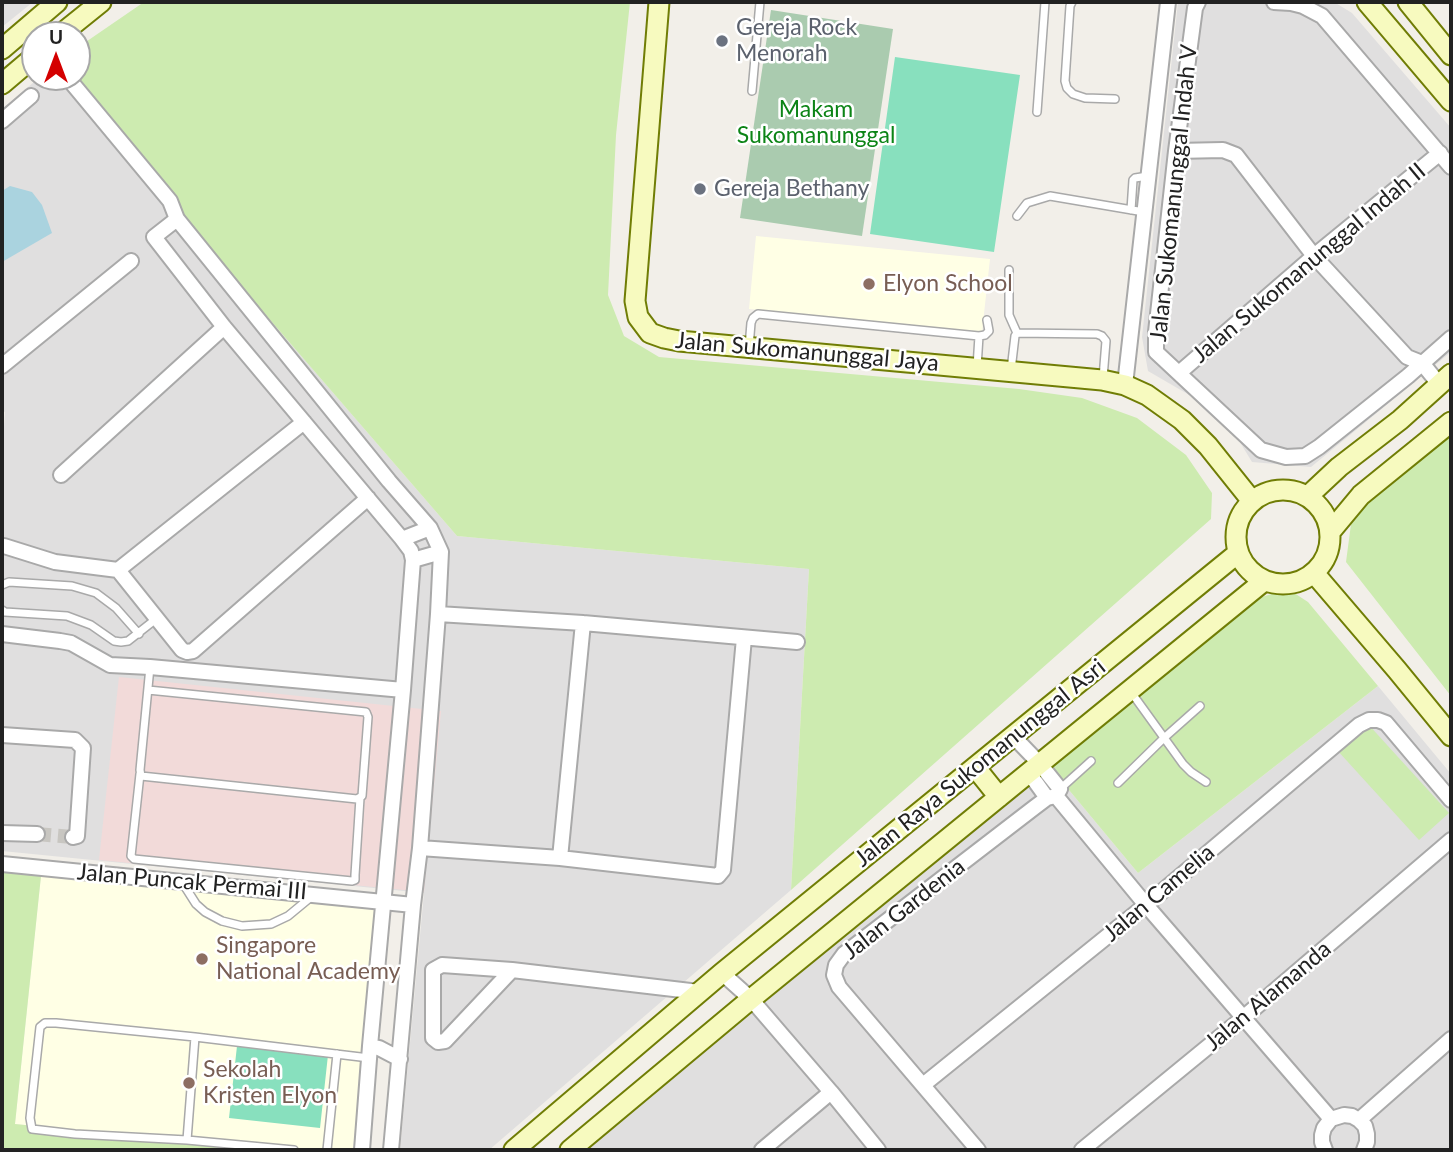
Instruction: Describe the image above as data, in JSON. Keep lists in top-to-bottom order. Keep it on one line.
{"streets":{"street":["Jalan Sukomanunggal Indah V","Jalan Sukomanunggal Indah II","Jalan Sukomanunggal Jaya","Jalan Raya Sukomanunggal Asri","Jalan Puncak Permai III","Jalan Camelia","Jalan Gardenia","Jalan Alamanda"]},"crossings":[["Jalan Sukomanunggal Indah V","Jalan Sukomanunggal Indah II"],["Jalan Sukomanunggal Jaya","Jalan Raya Sukomanunggal Asri"],["Jalan Camelia","Jalan Gardenia"]],"parks":["Makam Sukomanunggal"],"places":["Gereja Rock Menorah","Gereja Bethany","Elyon School","Singapore National Academy","Sekolah Kristen Elyon"],"north":"top"}
